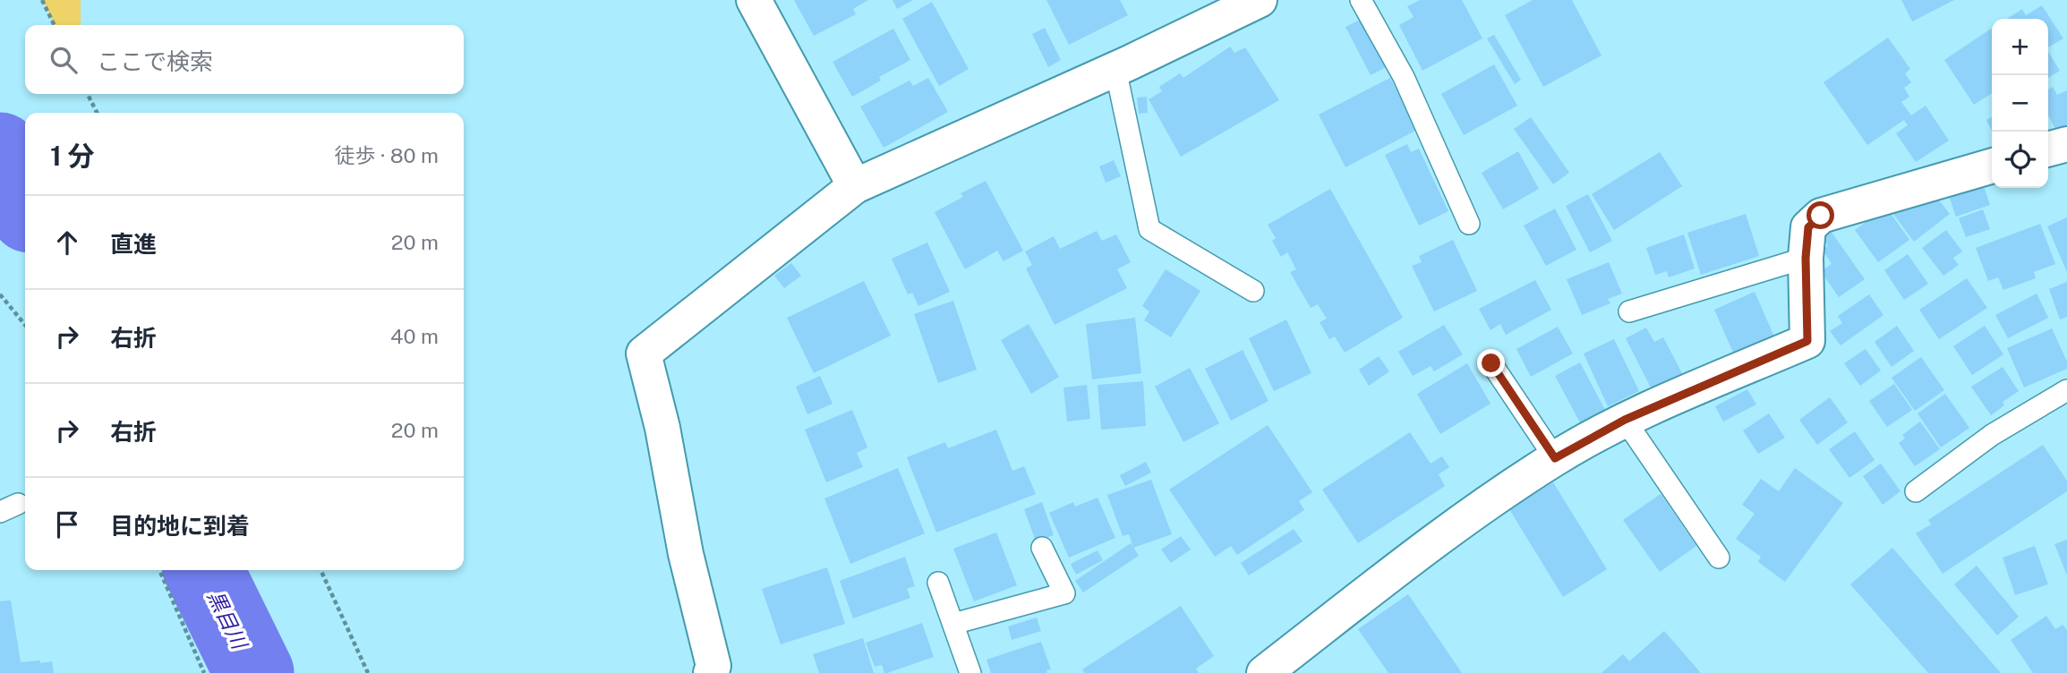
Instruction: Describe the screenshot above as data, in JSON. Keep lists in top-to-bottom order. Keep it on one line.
{"water":["黒目川"],"page":{"map_buttons":["+","−"],"search":"ここで検索","heading":["1 分","徒歩 · 80 m"],"list":[["直進","20 m"],["右折","40 m"],["右折","20 m"],"目的地に到着"]}}
